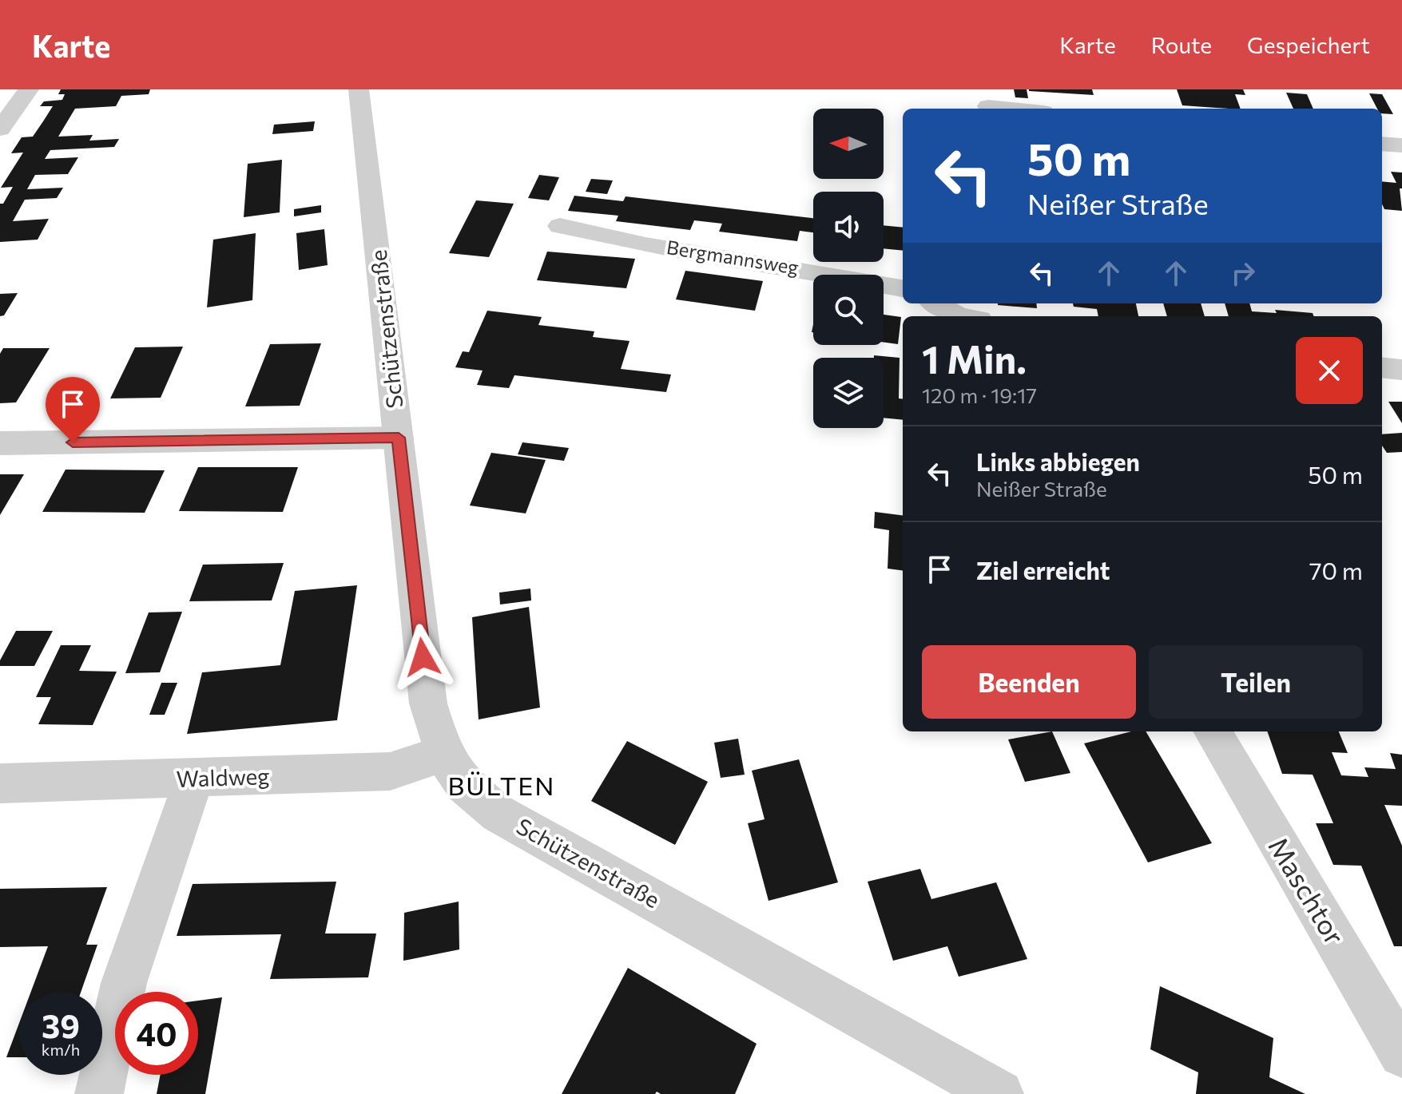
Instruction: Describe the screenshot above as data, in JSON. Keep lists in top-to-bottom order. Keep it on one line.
{"streets":{"street":["Bergmannsweg","Schützenstraße","Waldweg","Maschtor"]},"crossings":[["Schützenstraße","Waldweg"]],"districts":["BÜLTEN"],"north":"left","page":{"header":"Karte","nav":["Karte","Route","Gespeichert"],"turn":["50 m","Neißer Straße"],"heading":["1 Min.","120 m · 19:17"],"list":[{"name":"Links abbiegen","note":"Neißer Straße","value":"50 m"},{"name":"Ziel erreicht","value":"70 m"}],"buttons":["Beenden","Teilen"],"speed":"39 km/h","limit":"40"}}
